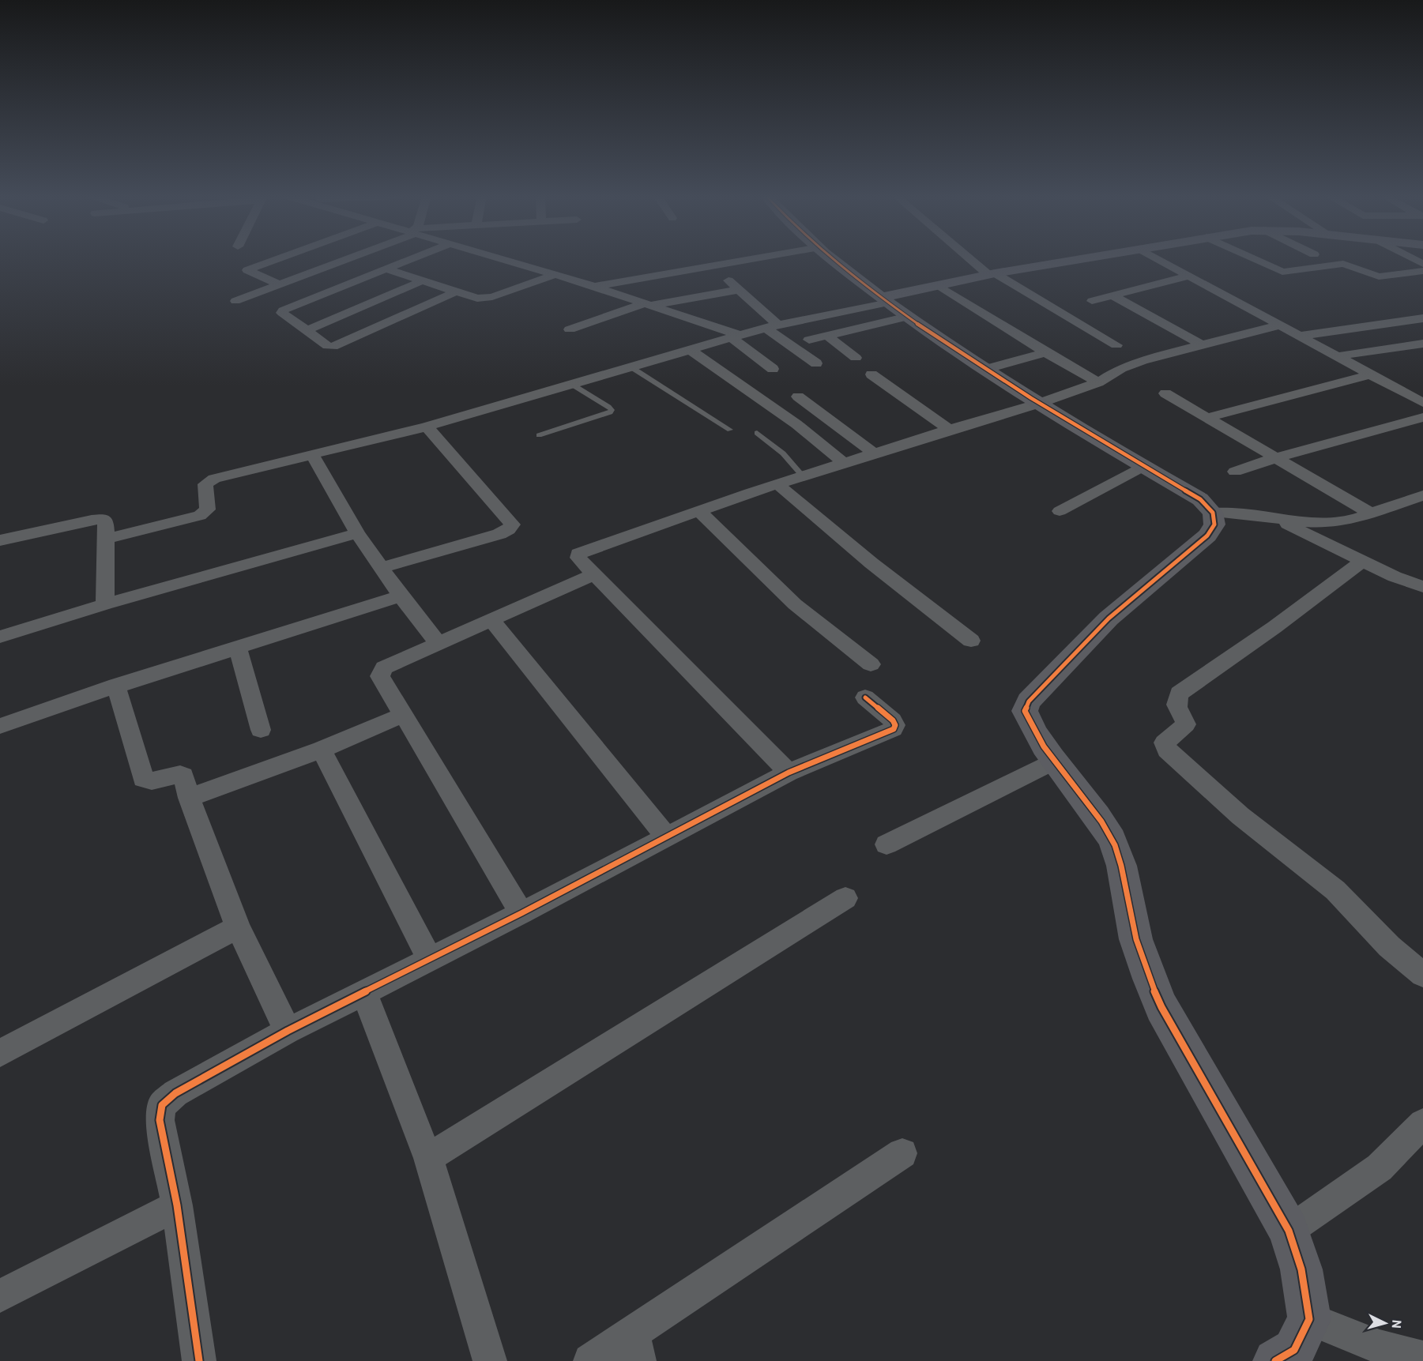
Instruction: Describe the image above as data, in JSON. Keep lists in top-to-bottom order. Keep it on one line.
{"north":"right"}
